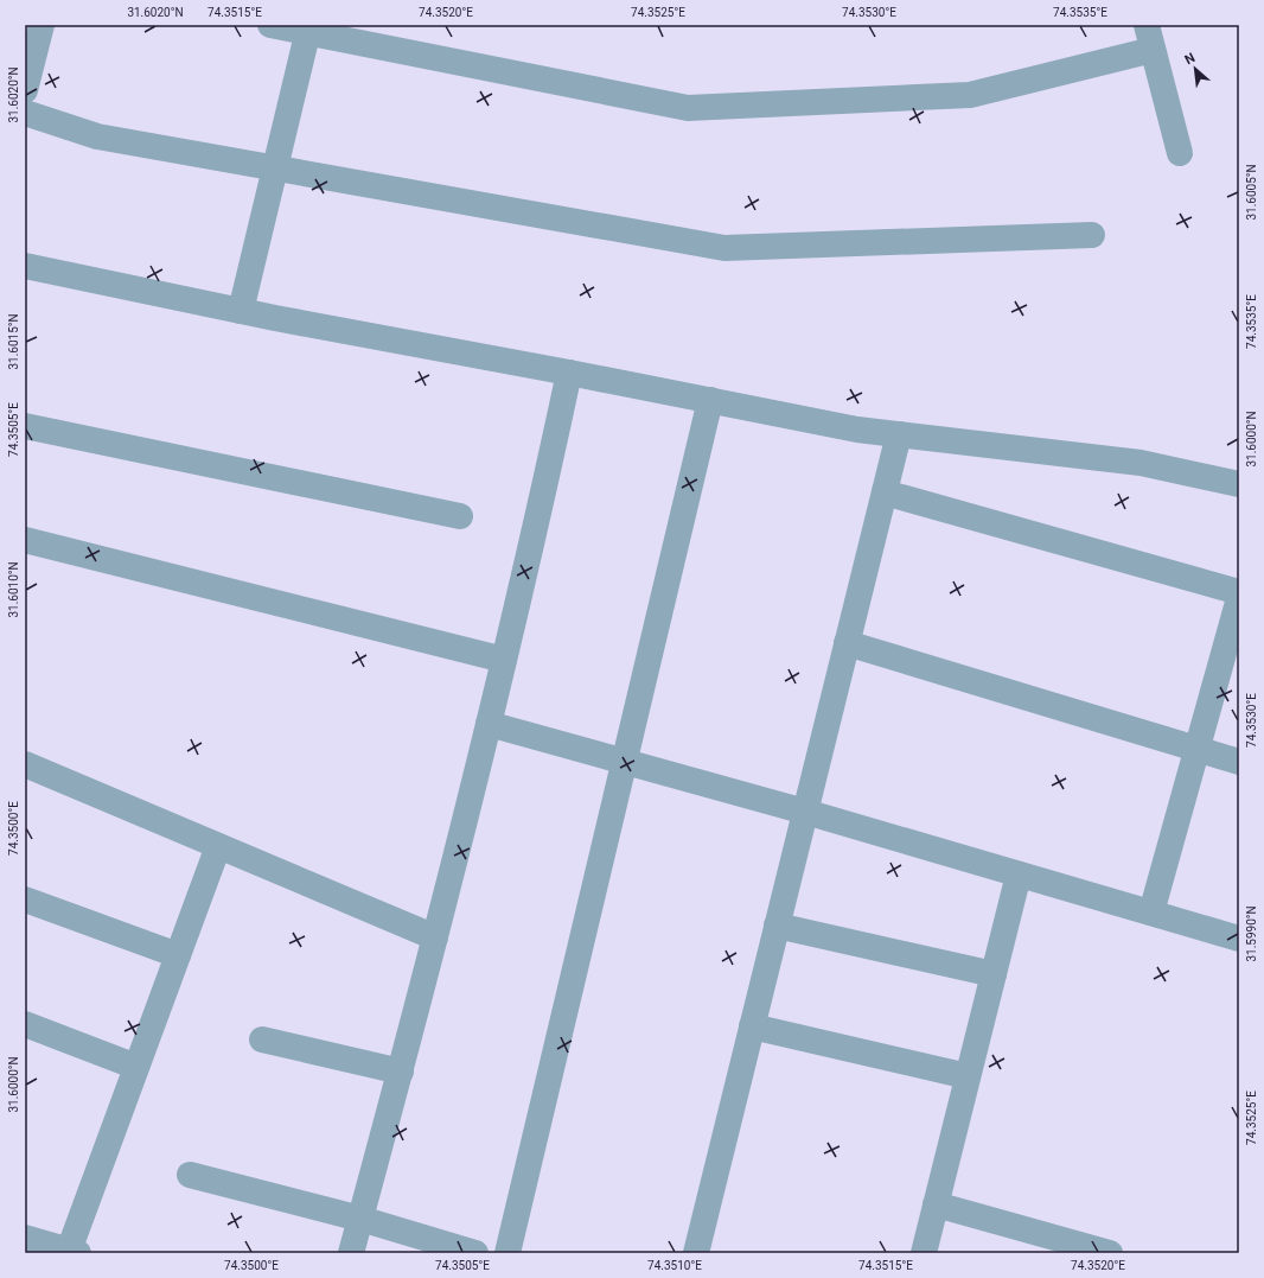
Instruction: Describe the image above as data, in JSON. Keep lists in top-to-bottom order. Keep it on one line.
{"north":"top left","coordinates":["31.6020°N","74.3515°E","74.3520°E","74.3525°E","74.3530°E","74.3535°E","31.6005°N","31.6015°N","74.3505°E","31.6000°N","31.6010°N","74.3500°E","31.5990°N","74.3510°E"]}
